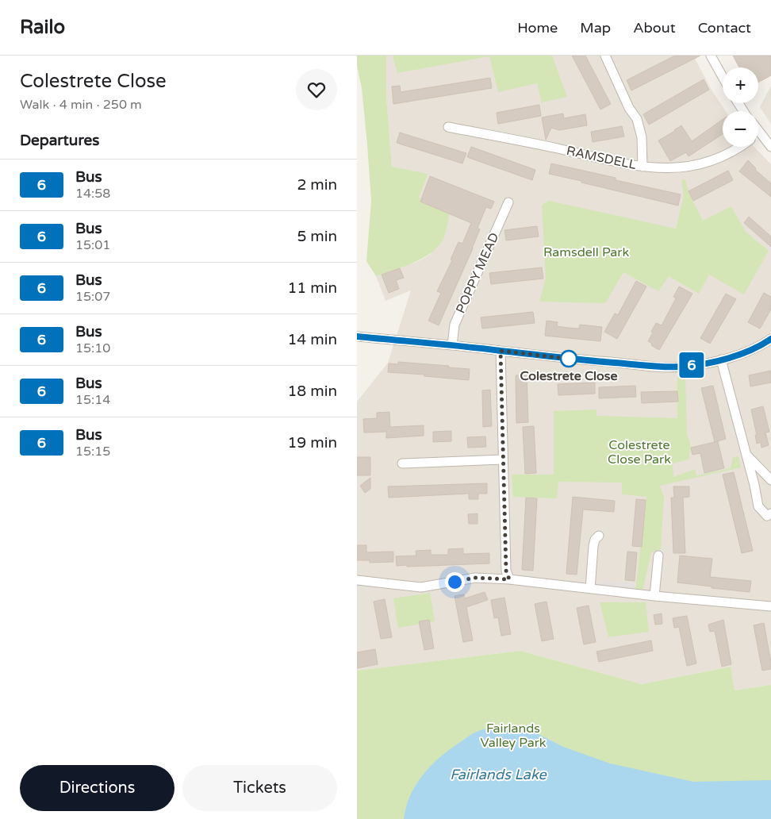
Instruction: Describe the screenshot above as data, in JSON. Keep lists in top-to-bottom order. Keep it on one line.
{"streets":{"street":["RAMSDELL","POPPY MEAD"]},"water":["Fairlands Lake"],"parks":["Ramsdell Park","Colestrete Close Park","Fairlands Valley Park"],"places":["Colestrete Close"],"lines":["bus line 6"],"page":{"header":"Railo","nav":["Home","Map","About","Contact"],"heading":[["Colestrete Close","Walk · 4 min · 250 m"],"Departures"],"on_map":"6","map_buttons":["+","−"],"list":[{"mark":"6","name":"Bus","note":"14:58","value":"2 min"},{"mark":"6","name":"Bus","note":"15:01","value":"5 min"},{"mark":"6","name":"Bus","note":"15:07","value":"11 min"},{"mark":"6","name":"Bus","note":"15:10","value":"14 min"},{"mark":"6","name":"Bus","note":"15:14","value":"18 min"},{"mark":"6","name":"Bus","note":"15:15","value":"19 min"}],"buttons":["Directions","Tickets"]}}
